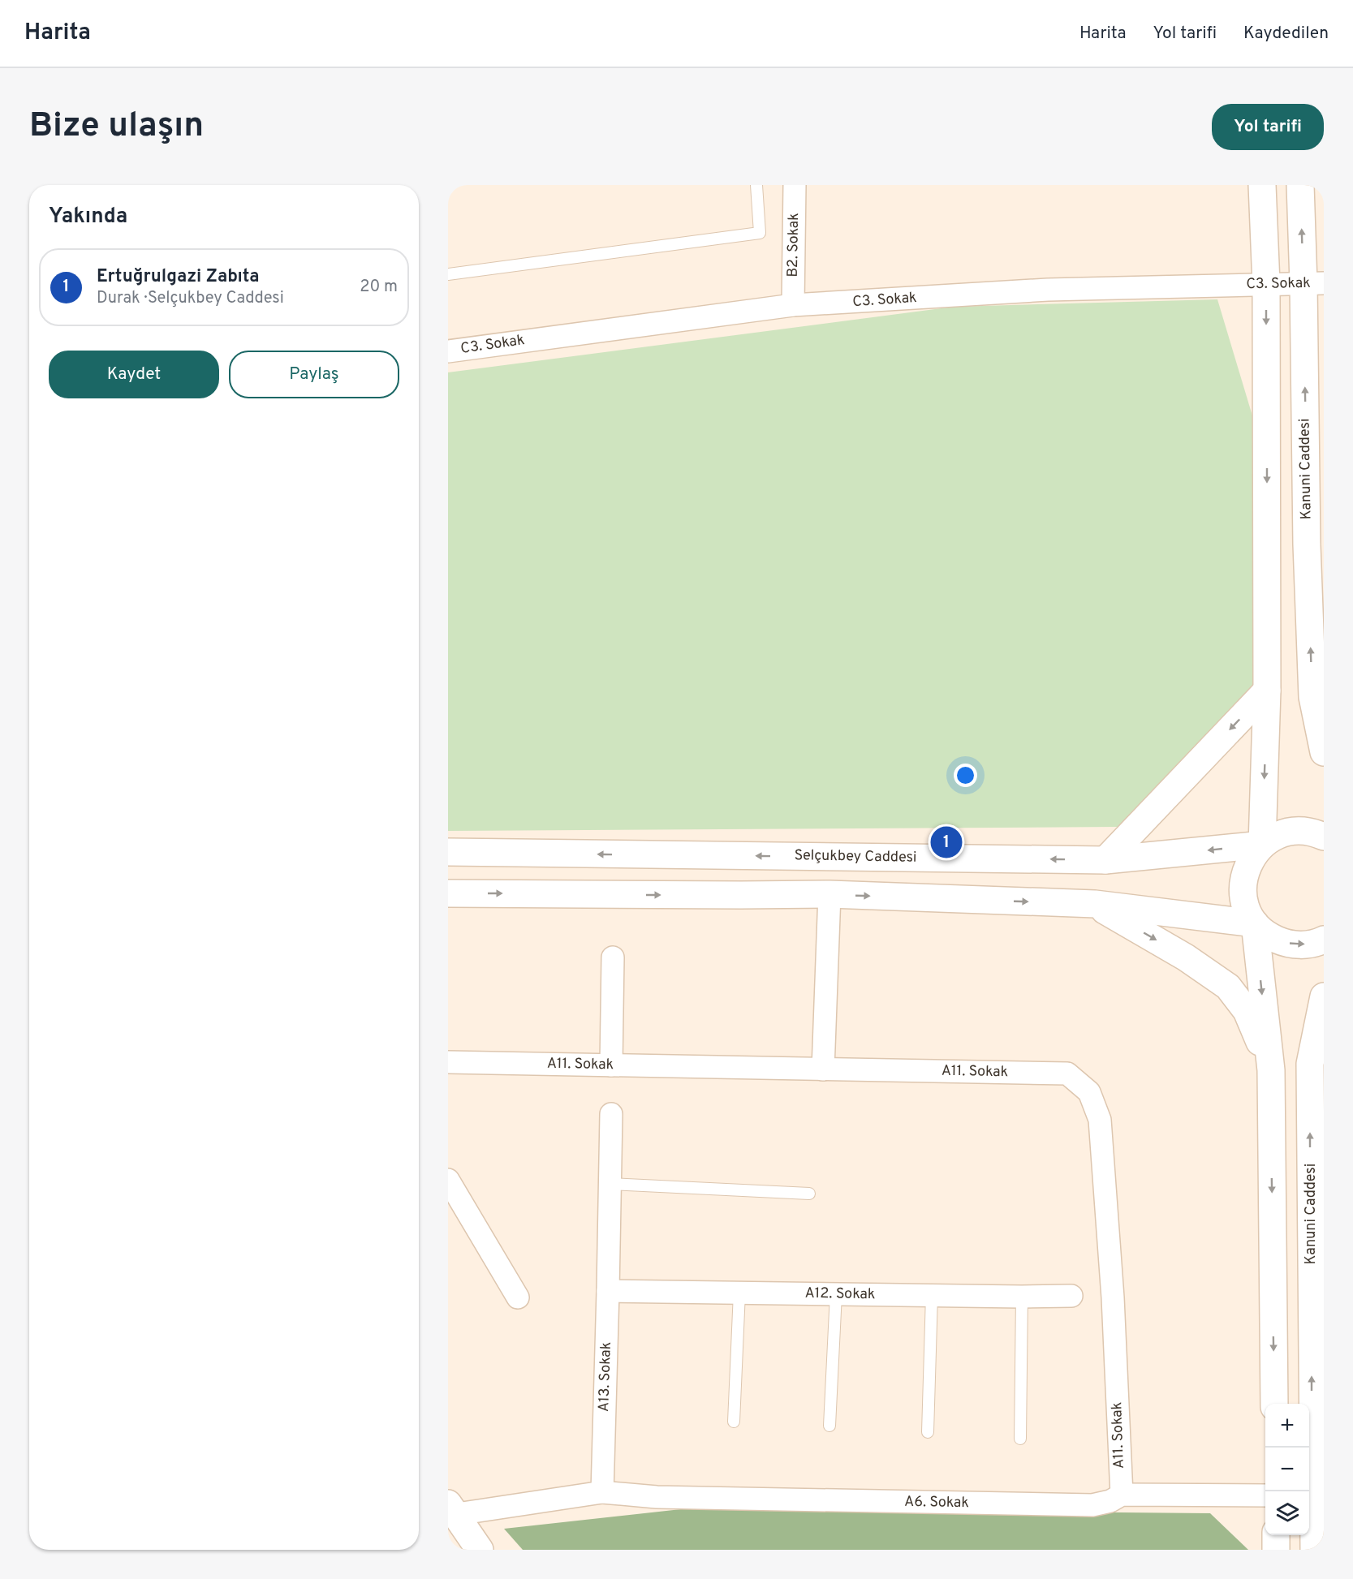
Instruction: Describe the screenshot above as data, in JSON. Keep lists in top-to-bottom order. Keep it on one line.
{"streets":{"main road":["Kanuni Caddesi","Selçukbey Caddesi"],"street":["B2. Sokak","C3. Sokak","A11. Sokak","A12. Sokak","A13. Sokak","A6. Sokak"]},"crossings":[["B2. Sokak","C3. Sokak"],["C3. Sokak","Kanuni Caddesi"],["A11. Sokak","A6. Sokak"],["A12. Sokak","A13. Sokak"],["A13. Sokak","A6. Sokak"]],"page":{"header":"Harita","nav":["Harita","Yol tarifi","Kaydedilen"],"buttons":["Yol tarifi",["Kaydet","Paylaş"]],"title":"Bize ulaşın","heading":"Yakında","list":[{"mark":"1","name":"Ertuğrulgazi Zabıta","note":"Durak · Selçukbey Caddesi","value":"20 m"}],"pins":"1","map_buttons":["+","−"]}}
